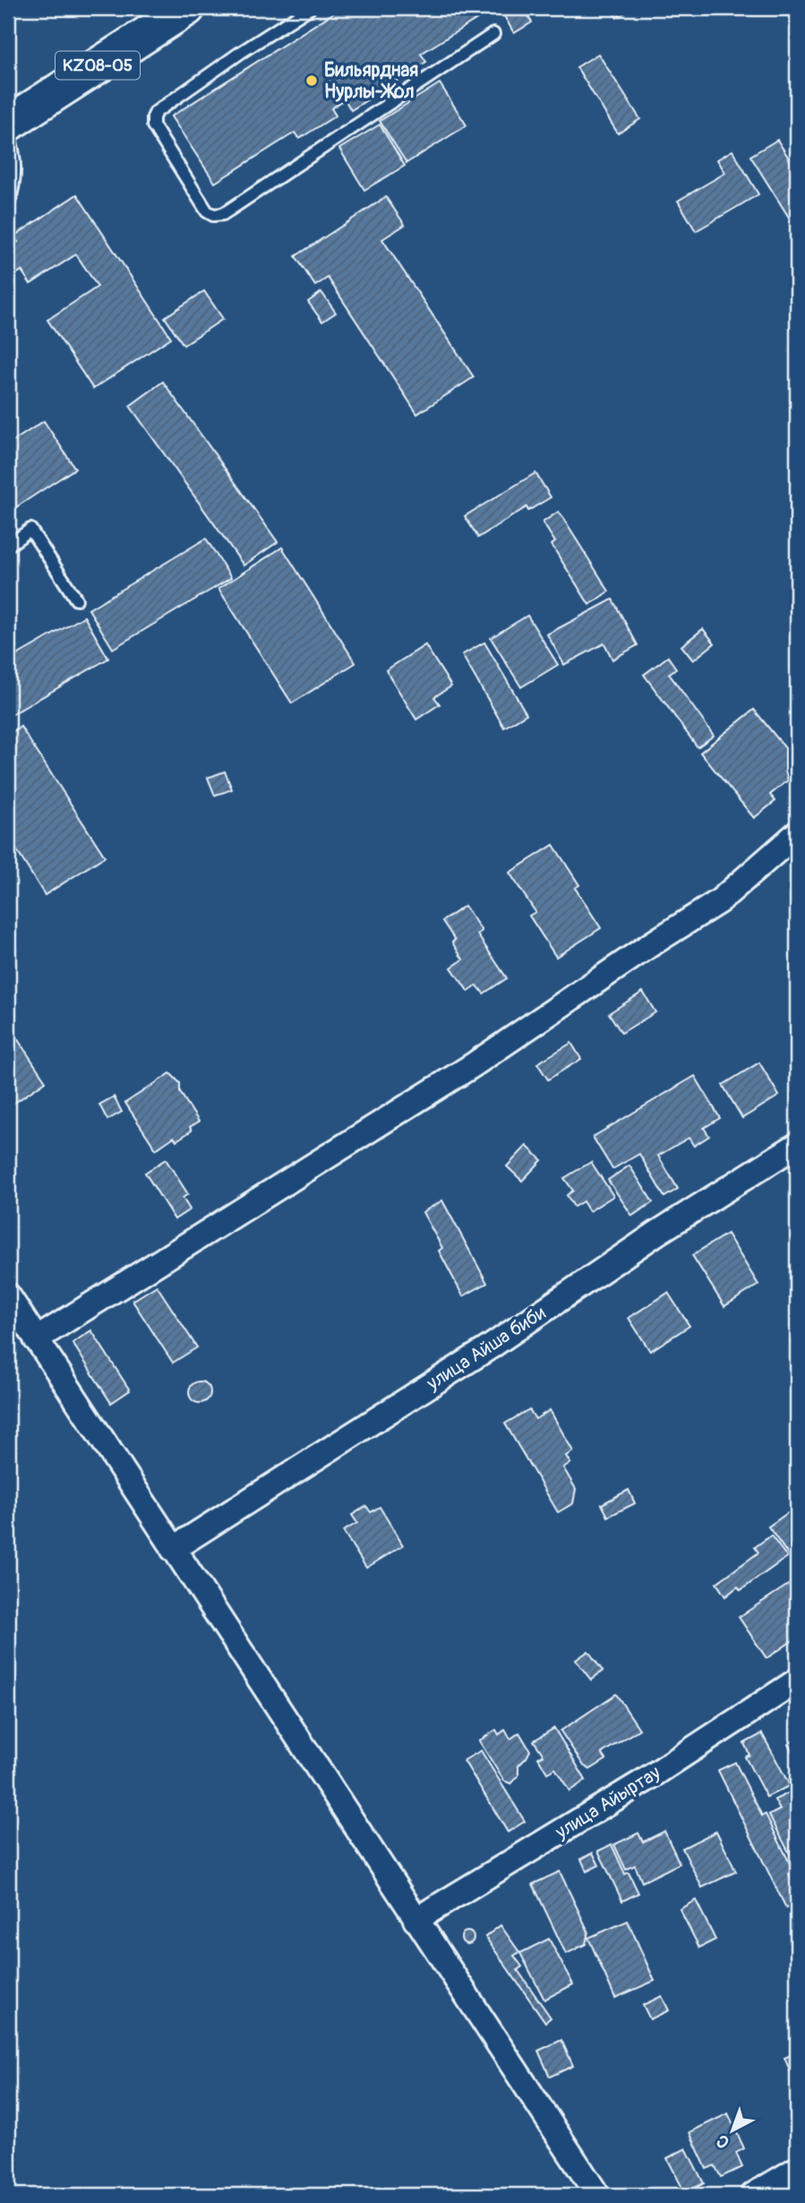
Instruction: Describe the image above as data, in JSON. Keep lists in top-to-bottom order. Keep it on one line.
{"streets":{"main road":["KZ08-05"],"street":["улица Айша биби","улица Айыртау"]},"places":["Бильярдная Нурлы-Жол"],"north":"bottom left"}
